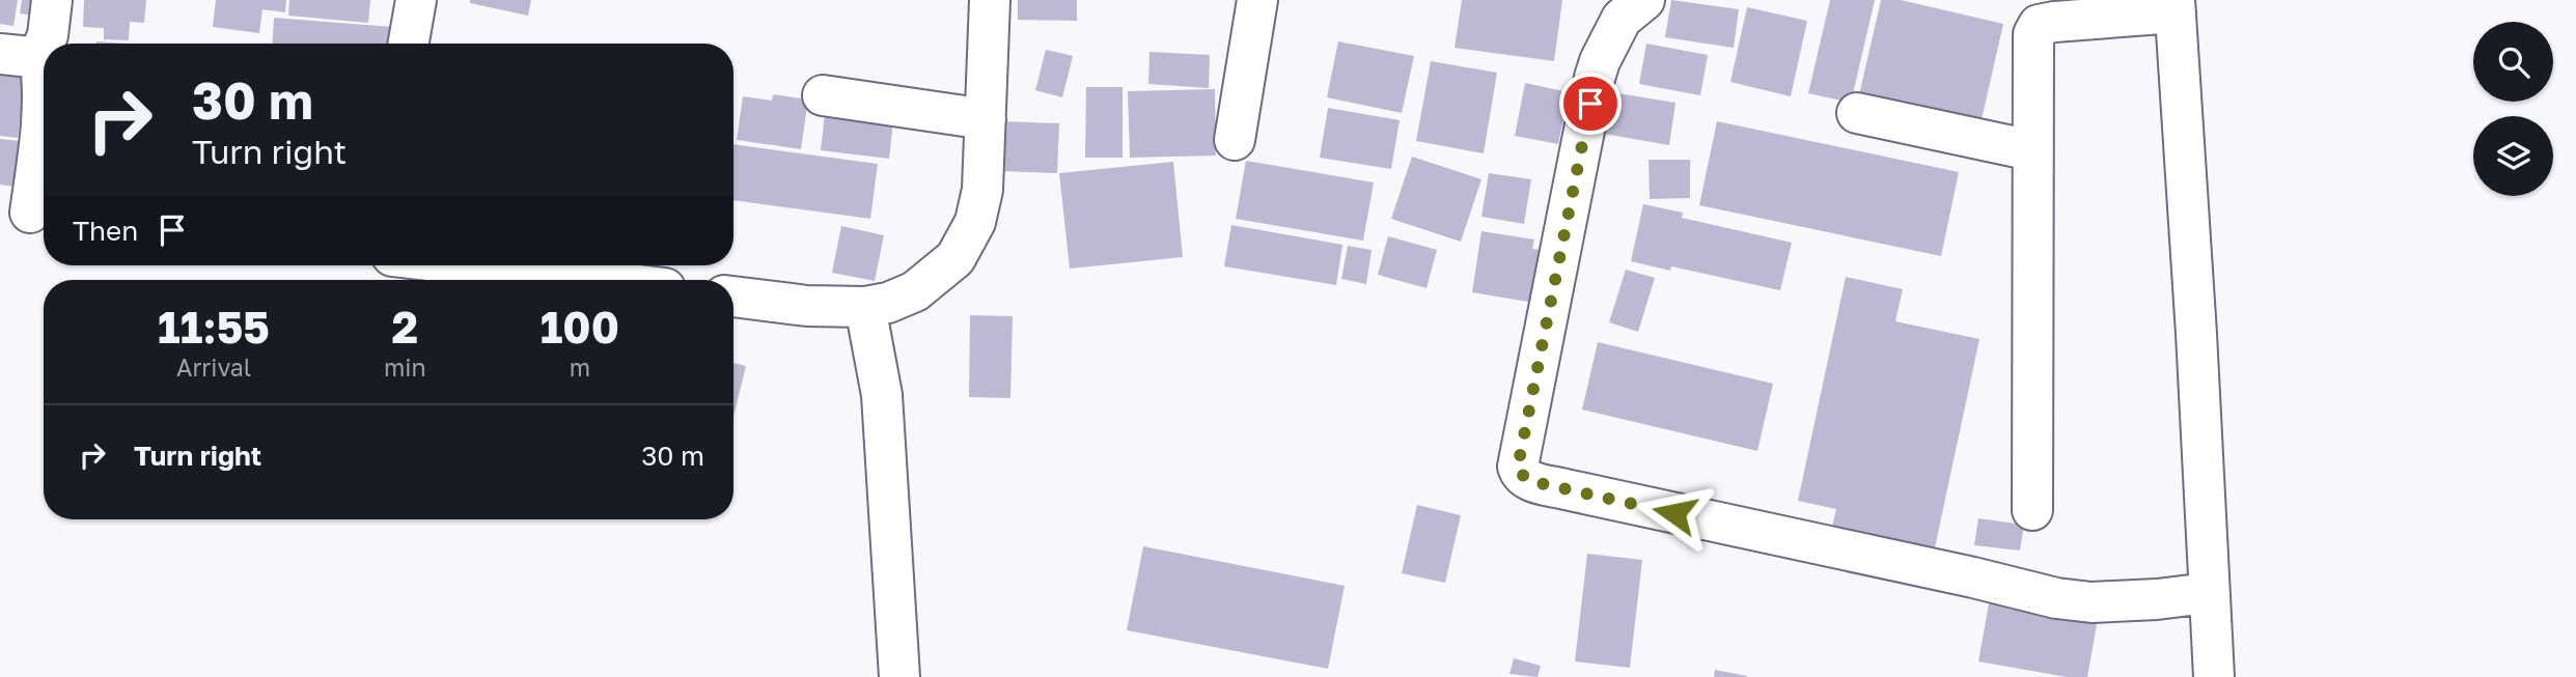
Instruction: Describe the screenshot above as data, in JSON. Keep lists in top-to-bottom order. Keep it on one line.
{"page":{"turn":["30 m","Turn right"],"then":"Then","eta":["11:55","Arrival","2","min","100","m"],"list":[{"name":"Turn right","value":"30 m"}]}}
